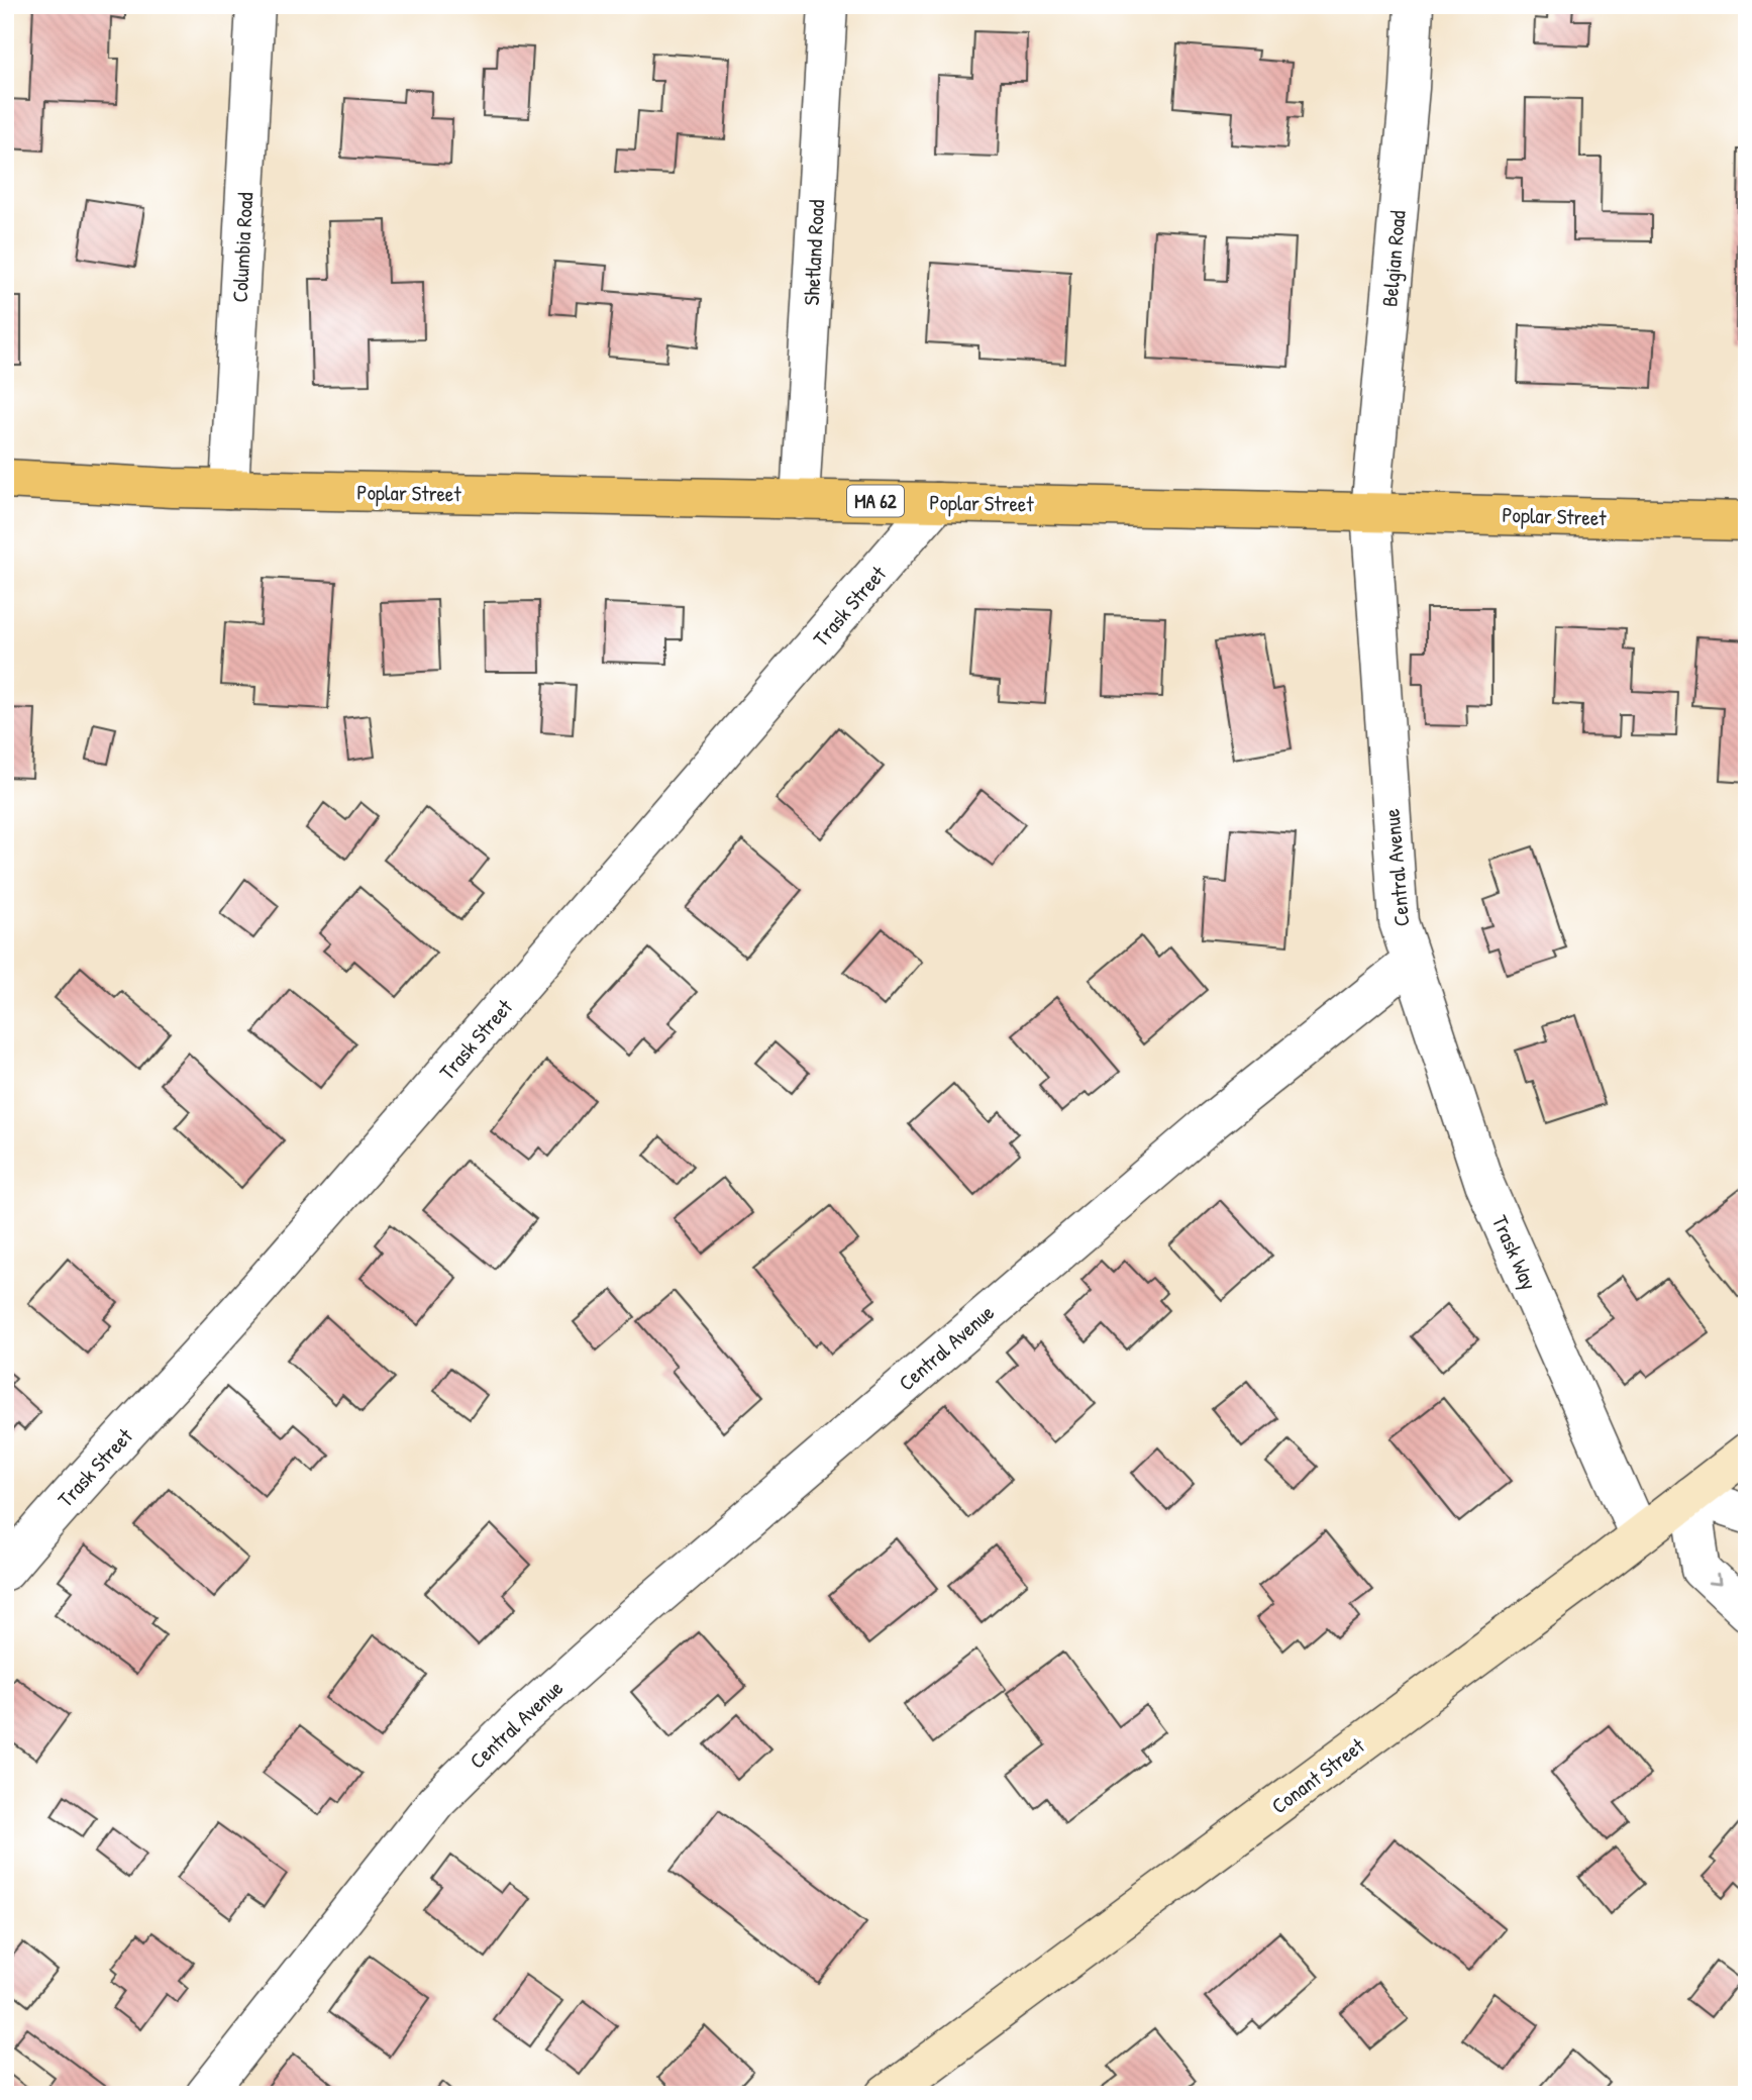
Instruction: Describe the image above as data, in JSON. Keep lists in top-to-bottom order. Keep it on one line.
{"streets":{"main road":["Poplar Street","MA 62","Conant Street"],"street":["Columbia Road","Shetland Road","Belgian Road","Trask Street","Central Avenue","Trask Way"]},"crossings":[["Columbia Road","Poplar Street"],["Shetland Road","Poplar Street"],["Belgian Road","Poplar Street"],["Belgian Road","Central Avenue"],["Poplar Street","Trask Street"],["Poplar Street","Central Avenue"],["Central Avenue","Trask Way"],["Trask Way","Conant Street"]]}
